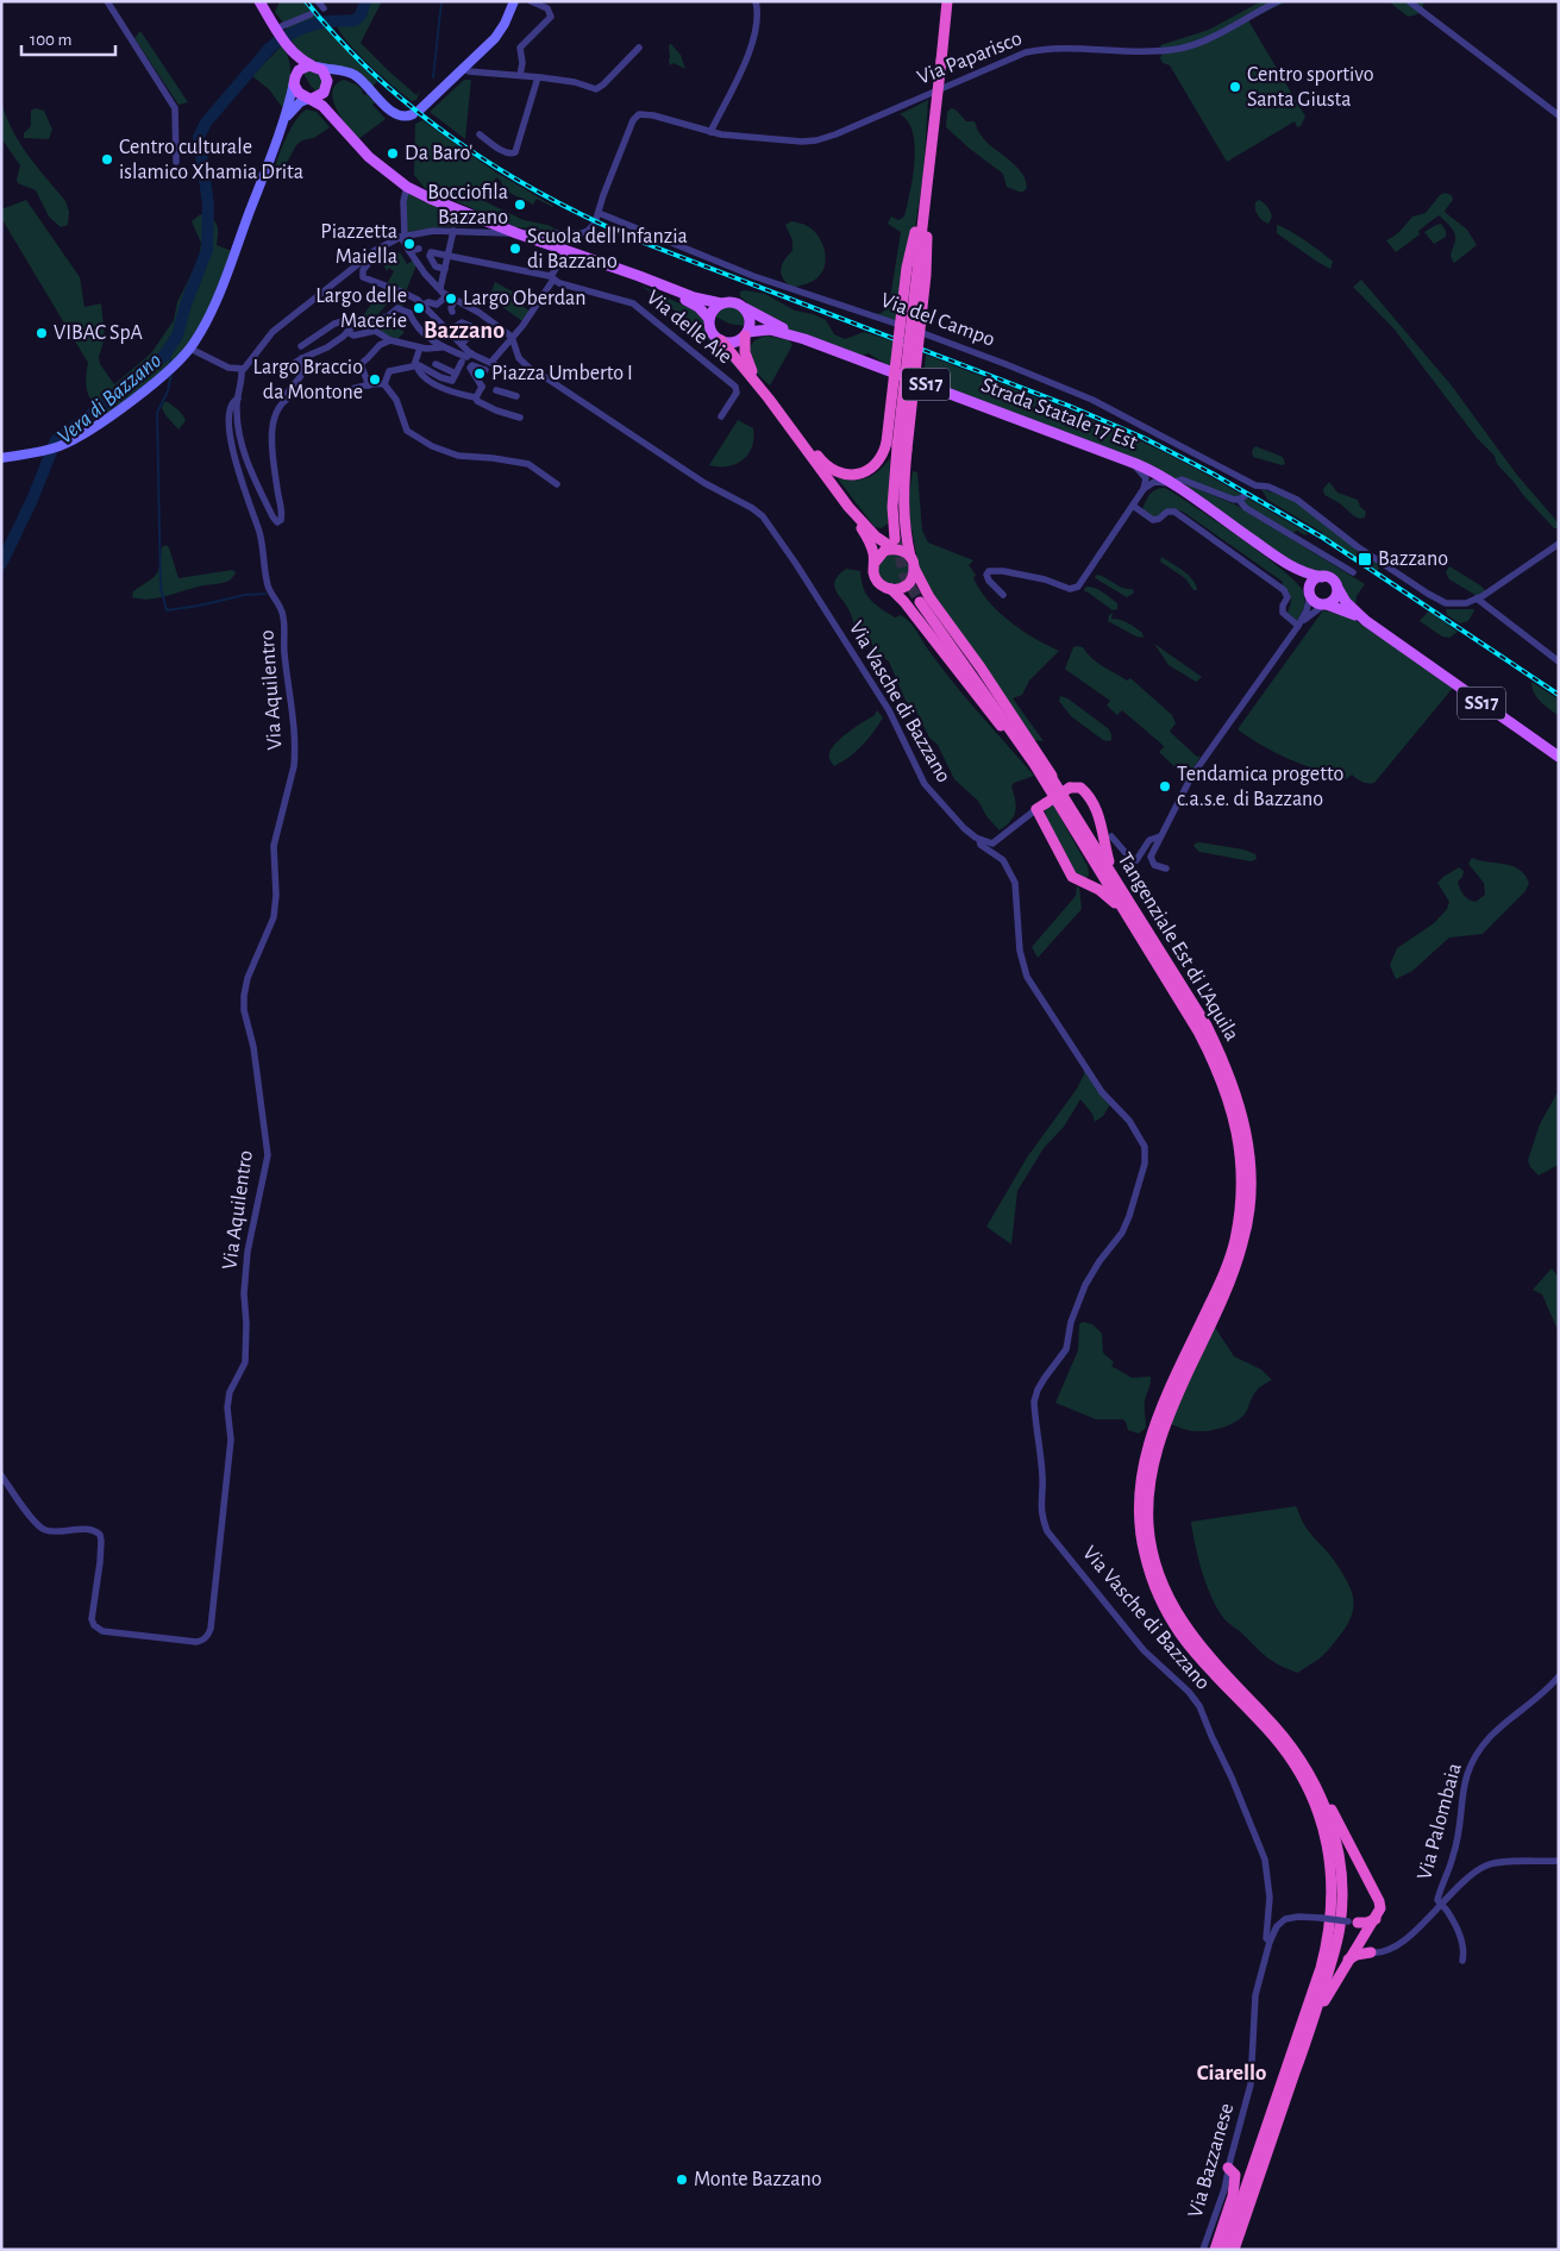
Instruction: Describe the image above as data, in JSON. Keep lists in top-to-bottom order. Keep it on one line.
{"streets":{"highway":["Tangenziale Est di L'Aquila"],"main road":["SS17","Strada Statale 17 Est"],"street":["Via Paparisco","Via del Campo","Via delle Aie","Via Aquilentro","Via Vasche di Bazzano","Via Palombaia","Via Bazzanese"]},"crossings":[["Via Paparisco","Via del Campo"],["SS17","Strada Statale 17 Est"],["Via Vasche di Bazzano","Via Bazzanese"]],"districts":["Bazzano","Ciarello"],"water":["Vera di Bazzano"],"places":{"other":["Centro sportivo Santa Giusta","Da Baro'","Centro culturale islamico Xhamia Drita","Bocciofila Bazzano","Piazzetta Maiella","Scuola dell'Infanzia di Bazzano","Largo Oberdan","Largo delle Macerie","VIBAC SpA","Piazza Umberto I","Largo Braccio da Montone","Tendamica progetto c.a.s.e. di Bazzano","Monte Bazzano"],"transit":["Bazzano"]},"scale_bar":"100 m"}
